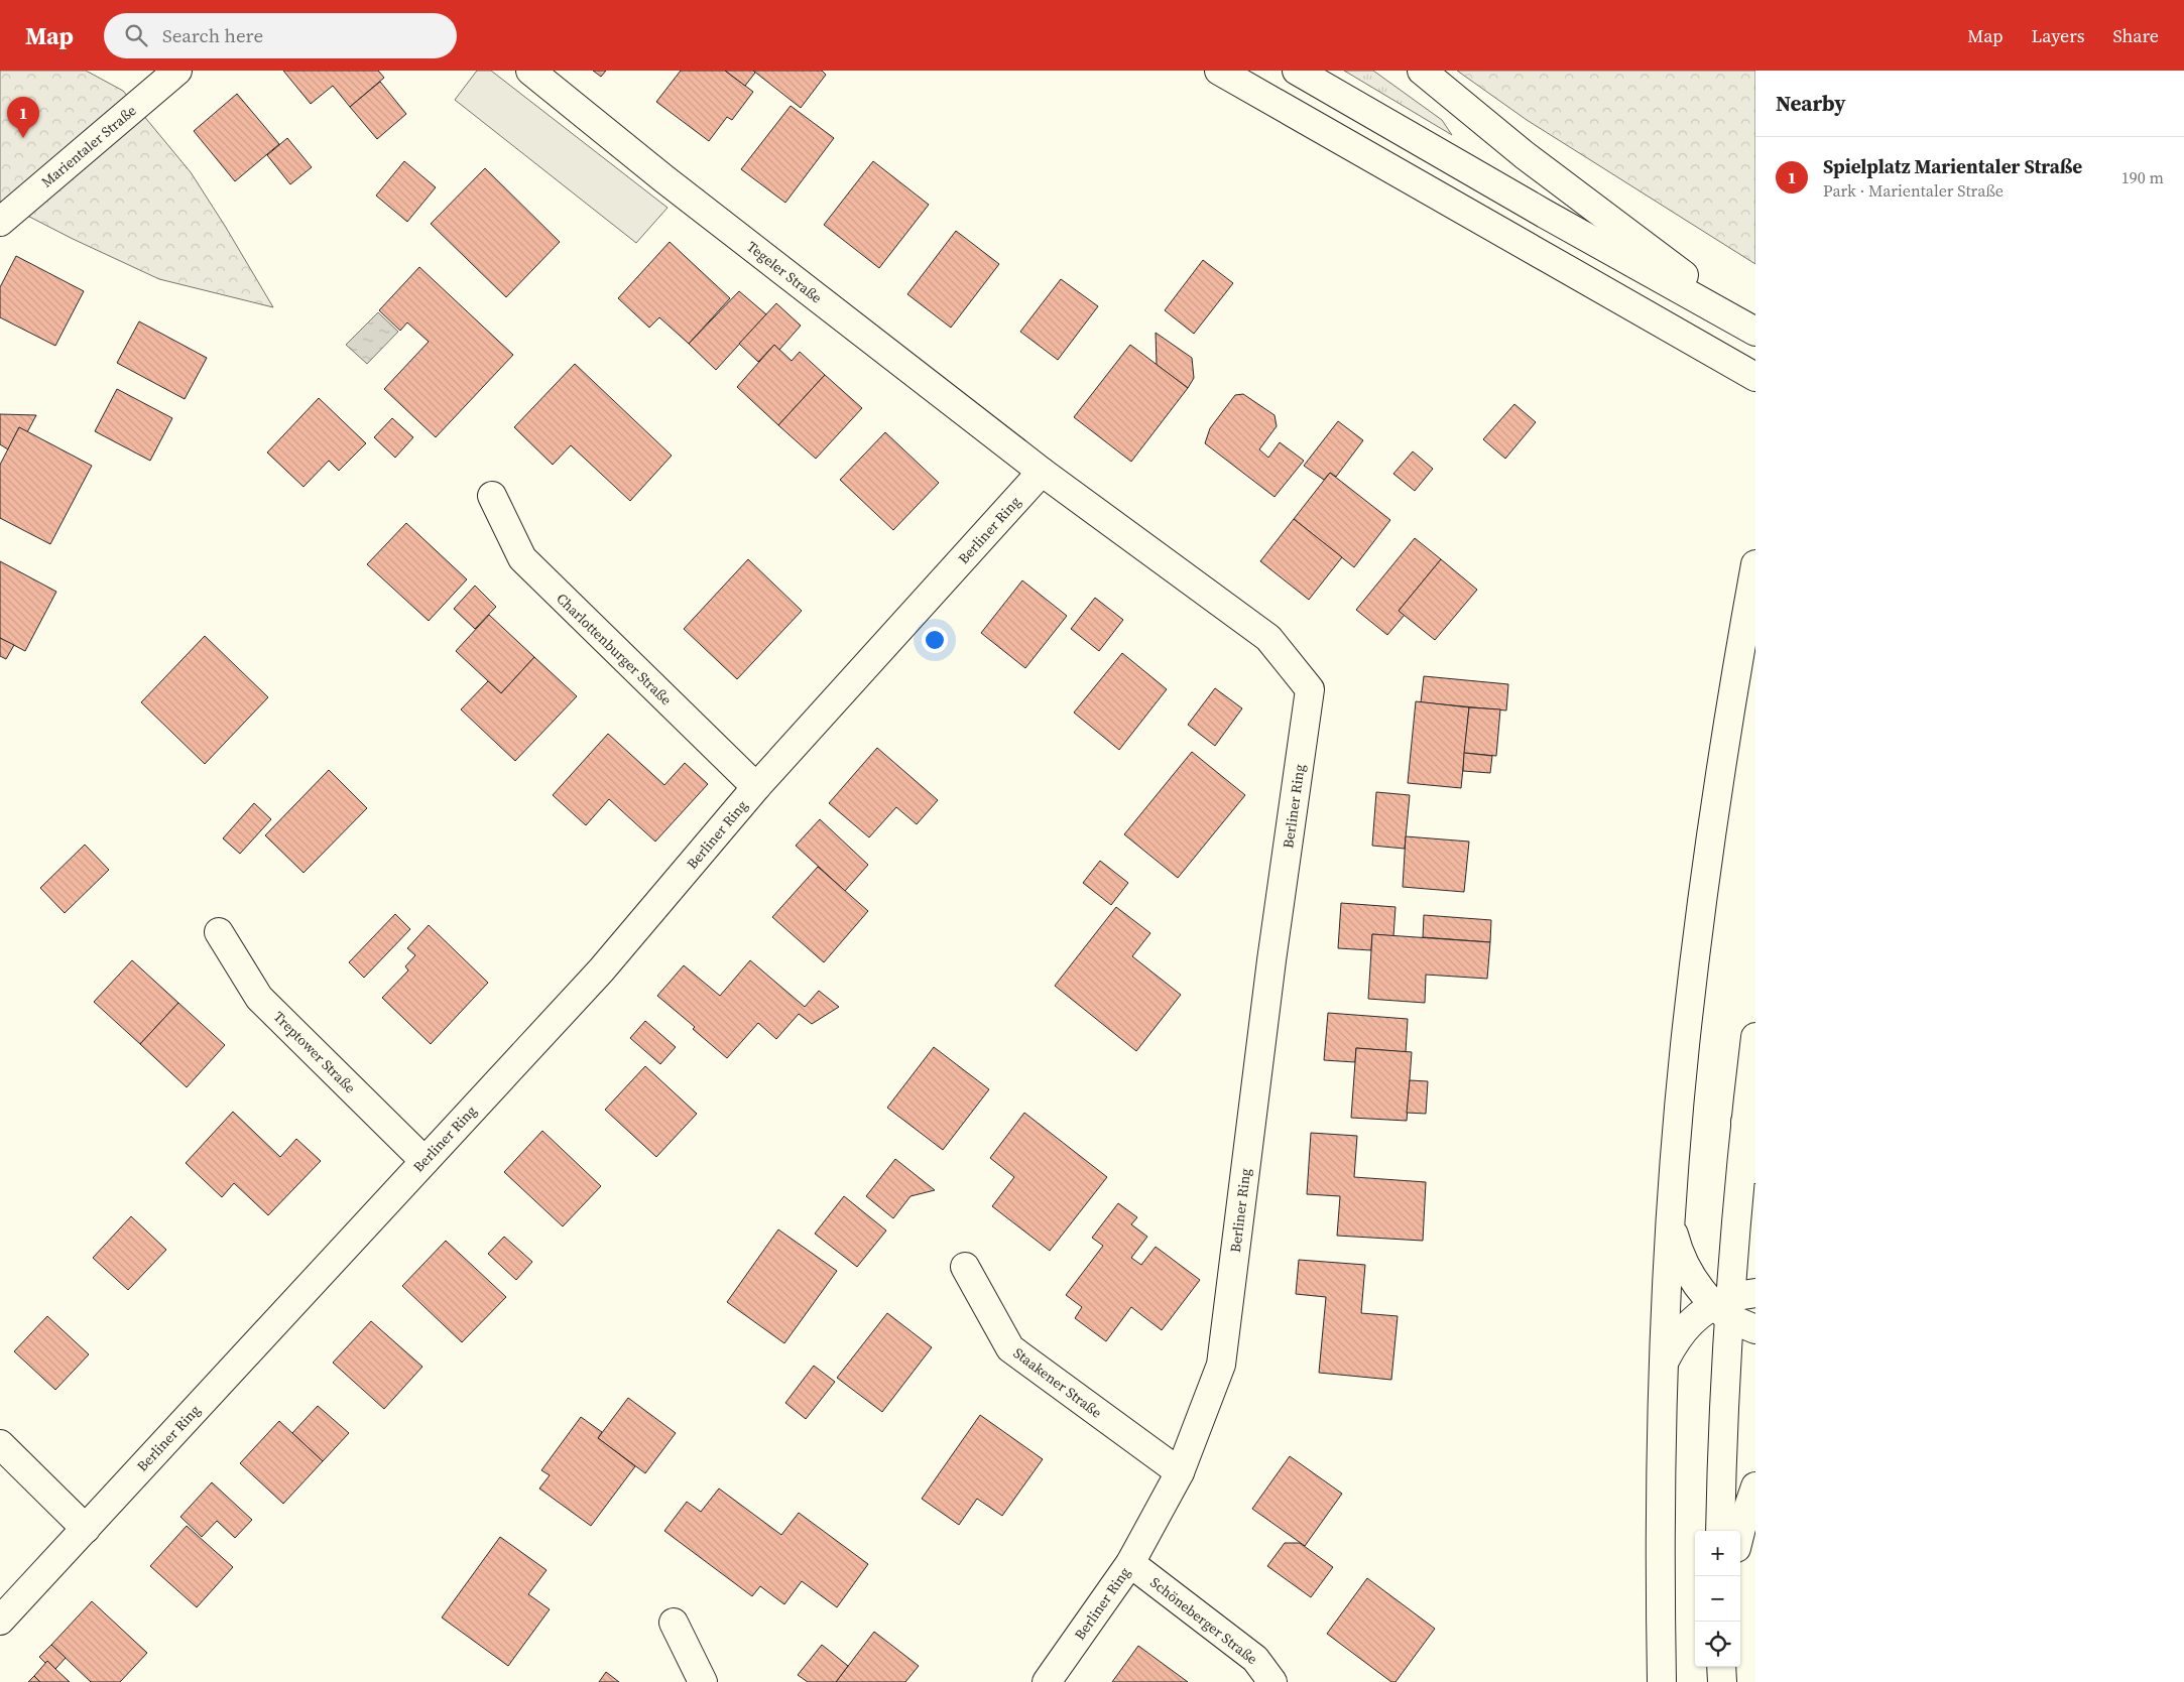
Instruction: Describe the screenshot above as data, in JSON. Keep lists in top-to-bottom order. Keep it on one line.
{"streets":{"main road":["Marientaler Straße","Tegeler Straße","Berliner Ring","Charlottenburger Straße","Treptower Straße","Staakener Straße","Schöneberger Straße"]},"crossings":[["Tegeler Straße","Berliner Ring"],["Berliner Ring","Charlottenburger Straße"],["Berliner Ring","Treptower Straße"],["Berliner Ring","Staakener Straße"],["Berliner Ring","Schöneberger Straße"]],"page":{"header":"Map","search":"Search here","nav":["Map","Layers","Share"],"heading":"Nearby","pins":"1","list":[{"mark":"1","name":"Spielplatz Marientaler Straße","note":"Park · Marientaler Straße","value":"190 m"}],"map_buttons":["+","−"]}}
